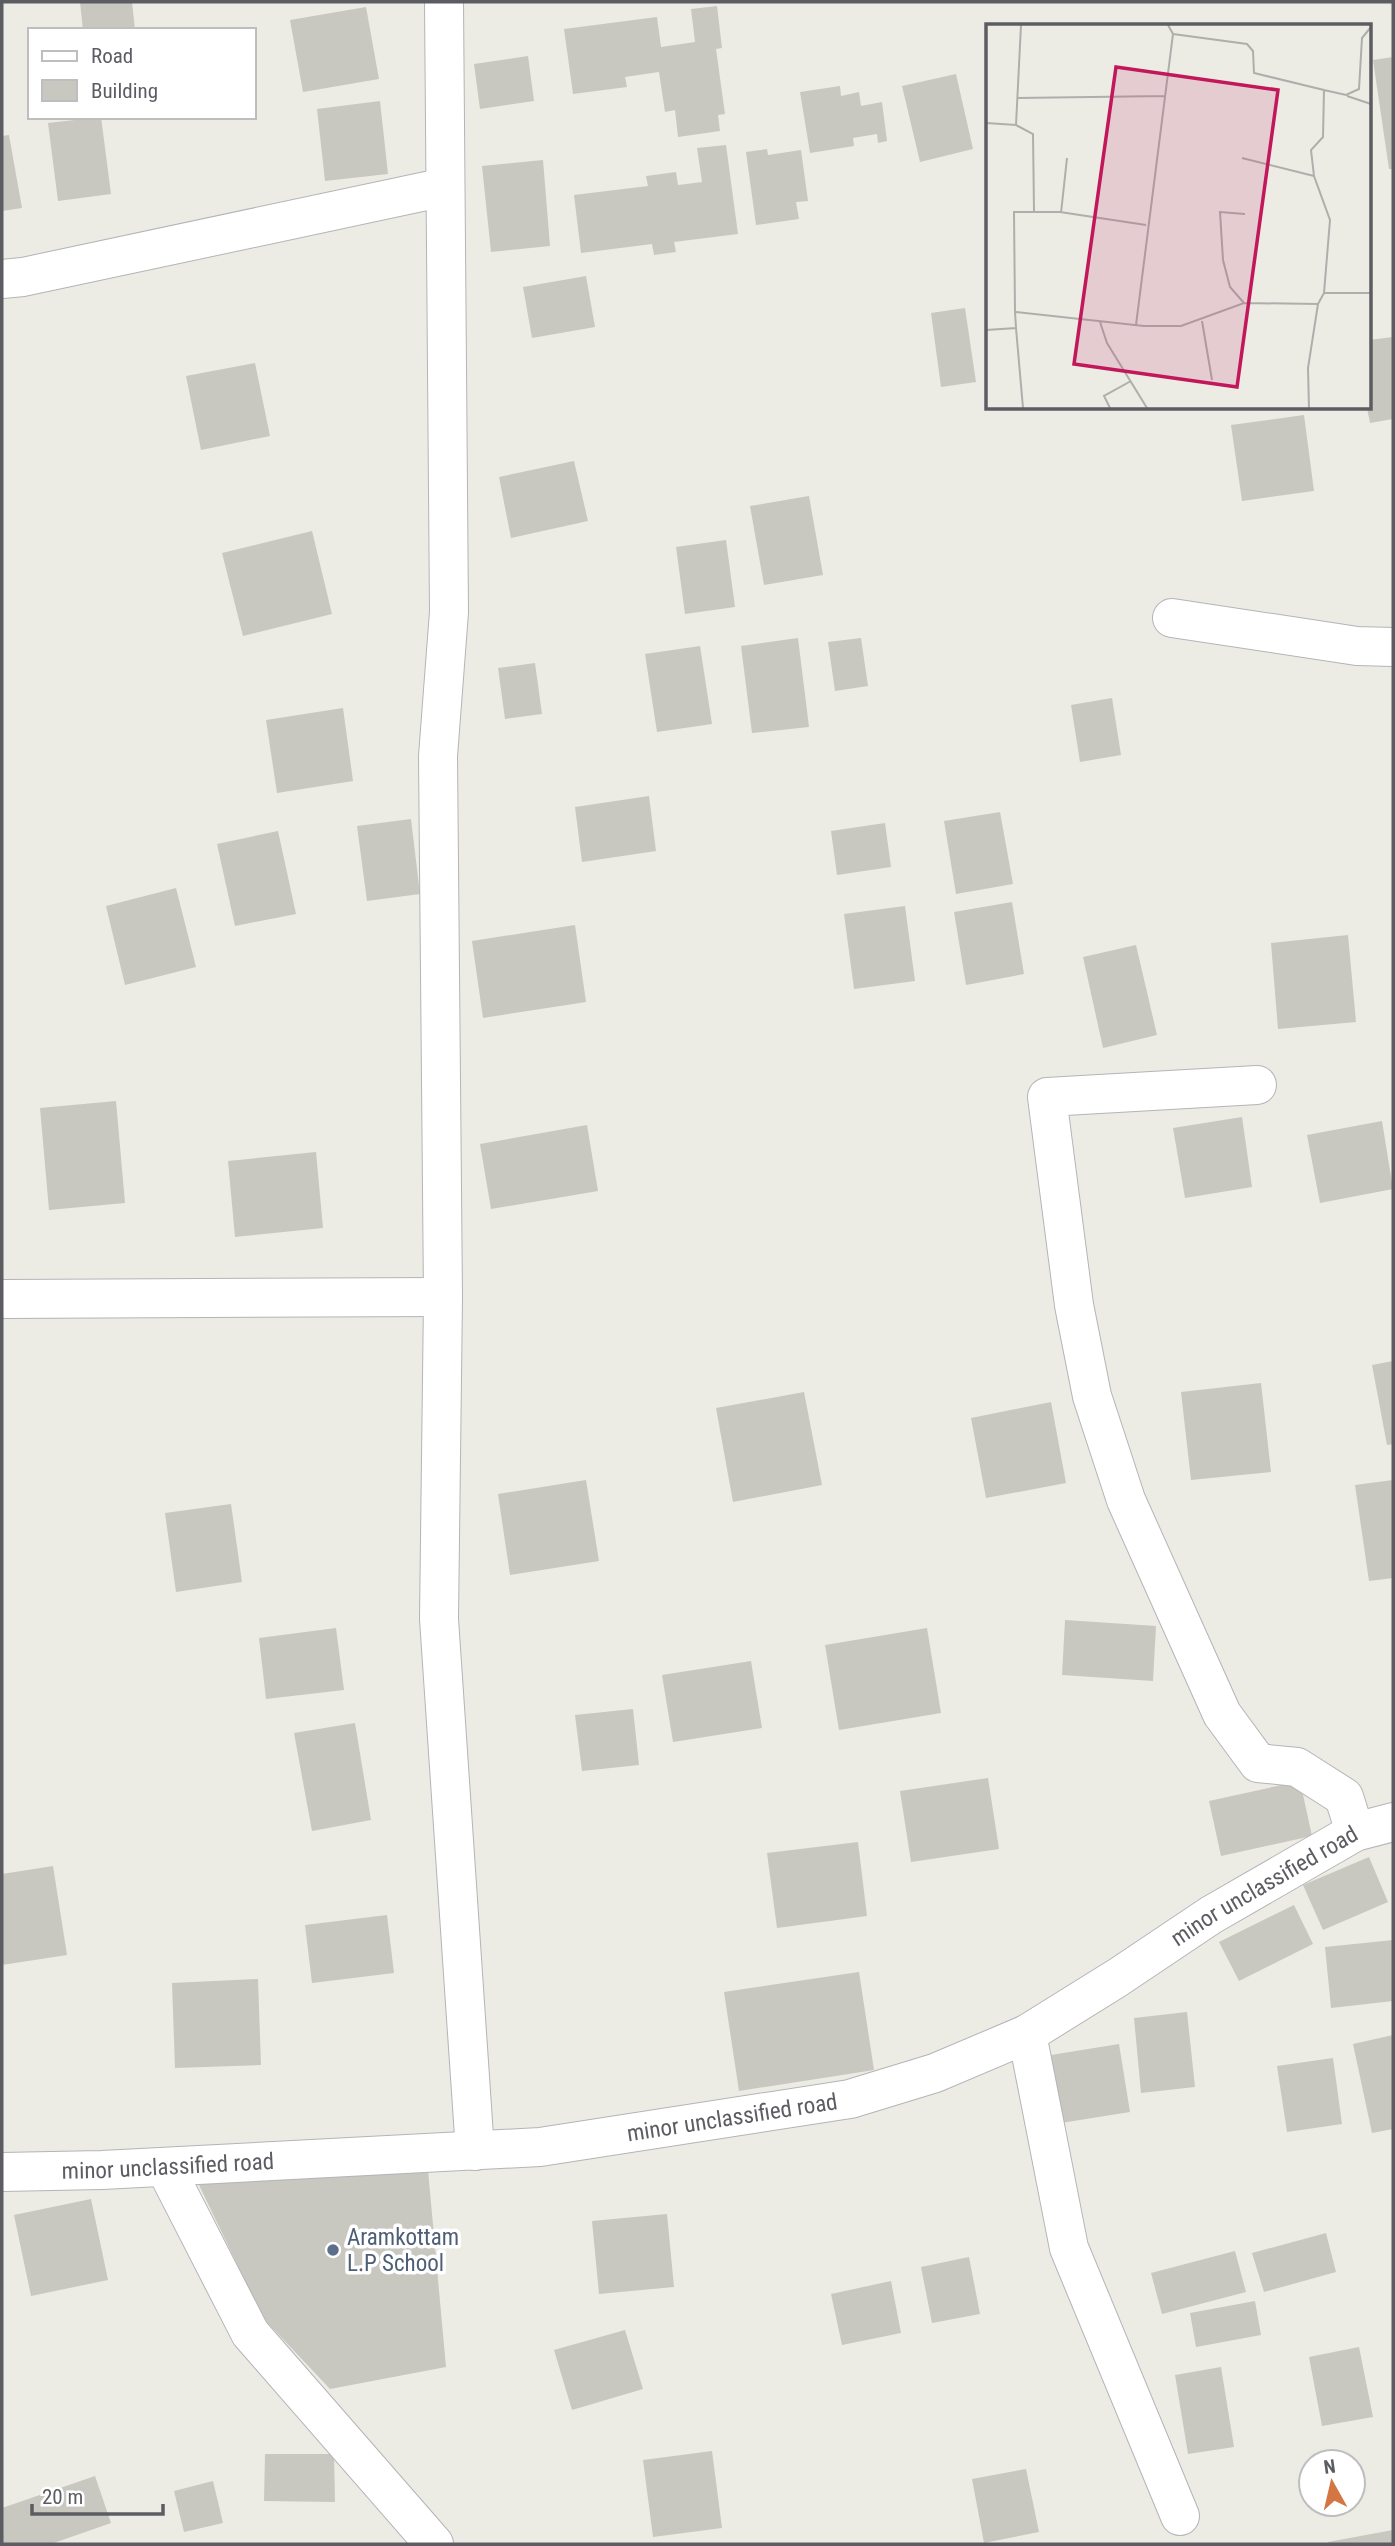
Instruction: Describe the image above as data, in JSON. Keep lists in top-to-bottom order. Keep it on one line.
{"streets":{"street":["minor unclassified road"]},"places":["Aramkottam L.P School"],"legend":["Road","Building"],"scale_bar":"20 m","north":"top"}
